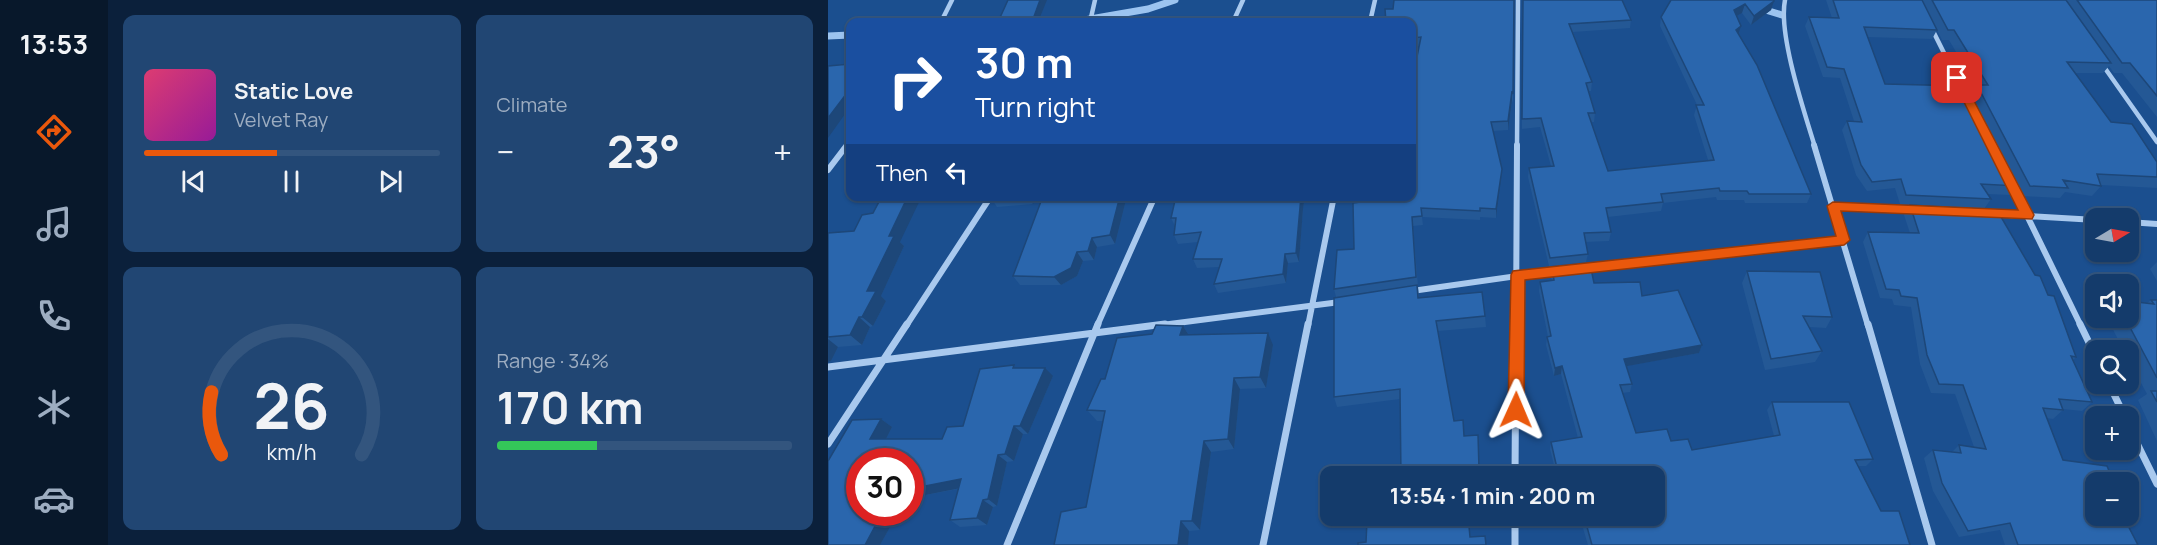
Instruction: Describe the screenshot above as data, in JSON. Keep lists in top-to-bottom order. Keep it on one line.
{"north":"right","page":{"tabs":"13:53","tile":["Climate",["Range · 34%","170 km"]],"turn":["30 m","Turn right"],"song":["Static Love","Velvet Ray"],"heat":["−","23°","+"],"then":"Then","map_buttons":["+","−"],"limit":"30","trip":"13:54 · 1 min · 200 m","gauge":["26","km/h"]}}
